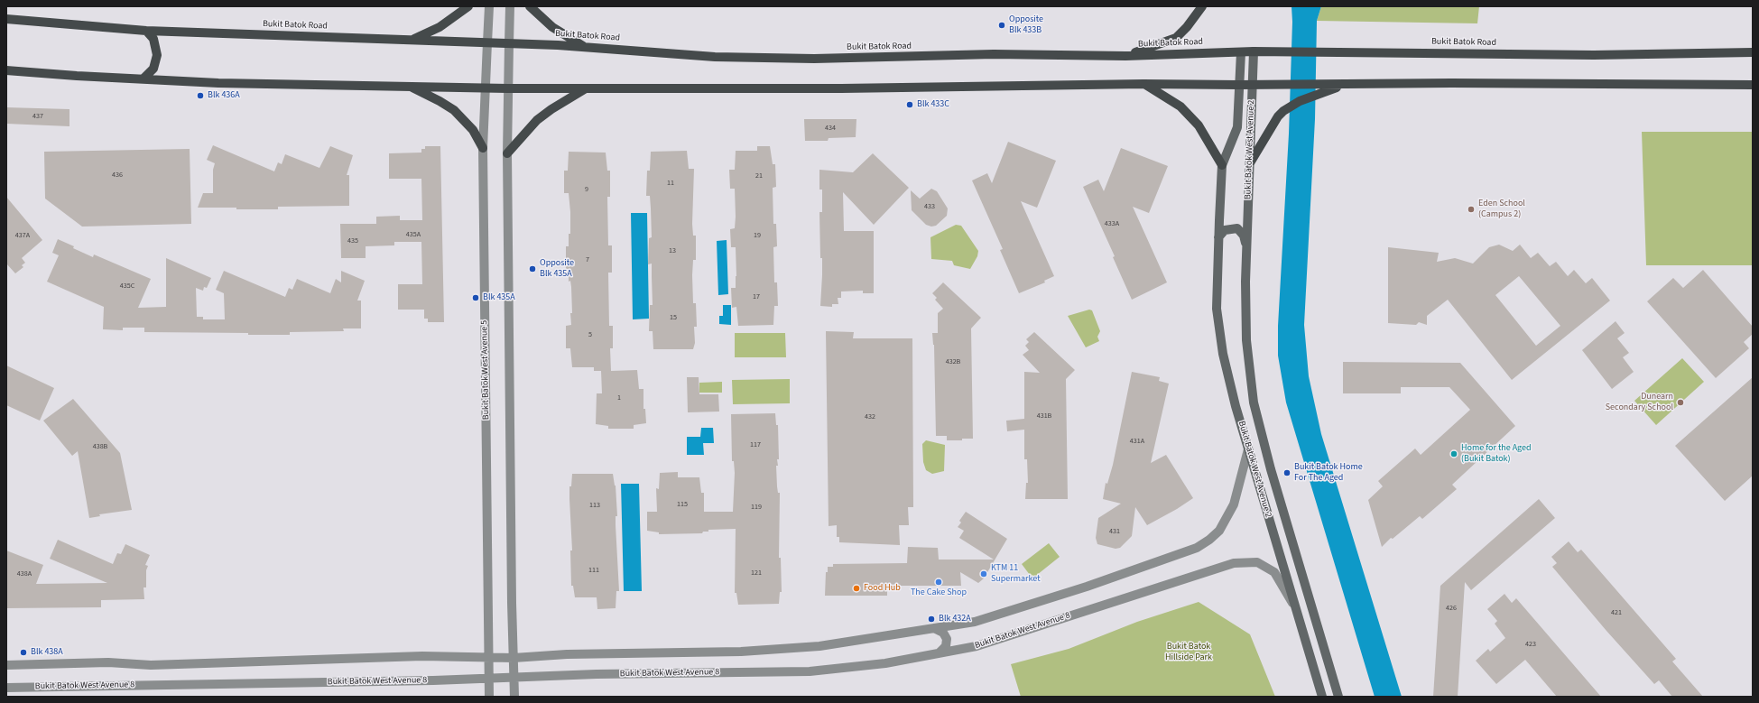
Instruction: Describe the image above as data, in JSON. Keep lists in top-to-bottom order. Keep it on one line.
{"streets":{"main road":["Bukit Batok Road","Bukit Batok West Avenue 2"],"street":["Bukit Batok West Avenue 5","Bukit Batok West Avenue 8"]},"crossings":[["Bukit Batok Road","Bukit Batok West Avenue 2"],["Bukit Batok Road","Bukit Batok West Avenue 5"],["Bukit Batok West Avenue 2","Bukit Batok West Avenue 8"],["Bukit Batok West Avenue 5","Bukit Batok West Avenue 8"]],"parks":["Bukit Batok Hillside Park"],"places":["Opposite Blk 433B","Blk 436A","Blk 433C","Eden School (Campus 2)","Opposite Blk 435A","Blk 435A","Dunearn Secondary School","Home for the Aged (Bukit Batok)","Bukit Batok Home For The Aged","KTM 11 Supermarket","The Cake Shop","Food Hub","Blk 432A","Blk 438A"],"house_numbers":["437","434","436","21","11","9","433","433A","435A","437A","19","435","13","7","435C","17","15","5","432B","1","431B","432","431A","117","438B","115","113","119","431","111","121","438A","426","421","423"]}
